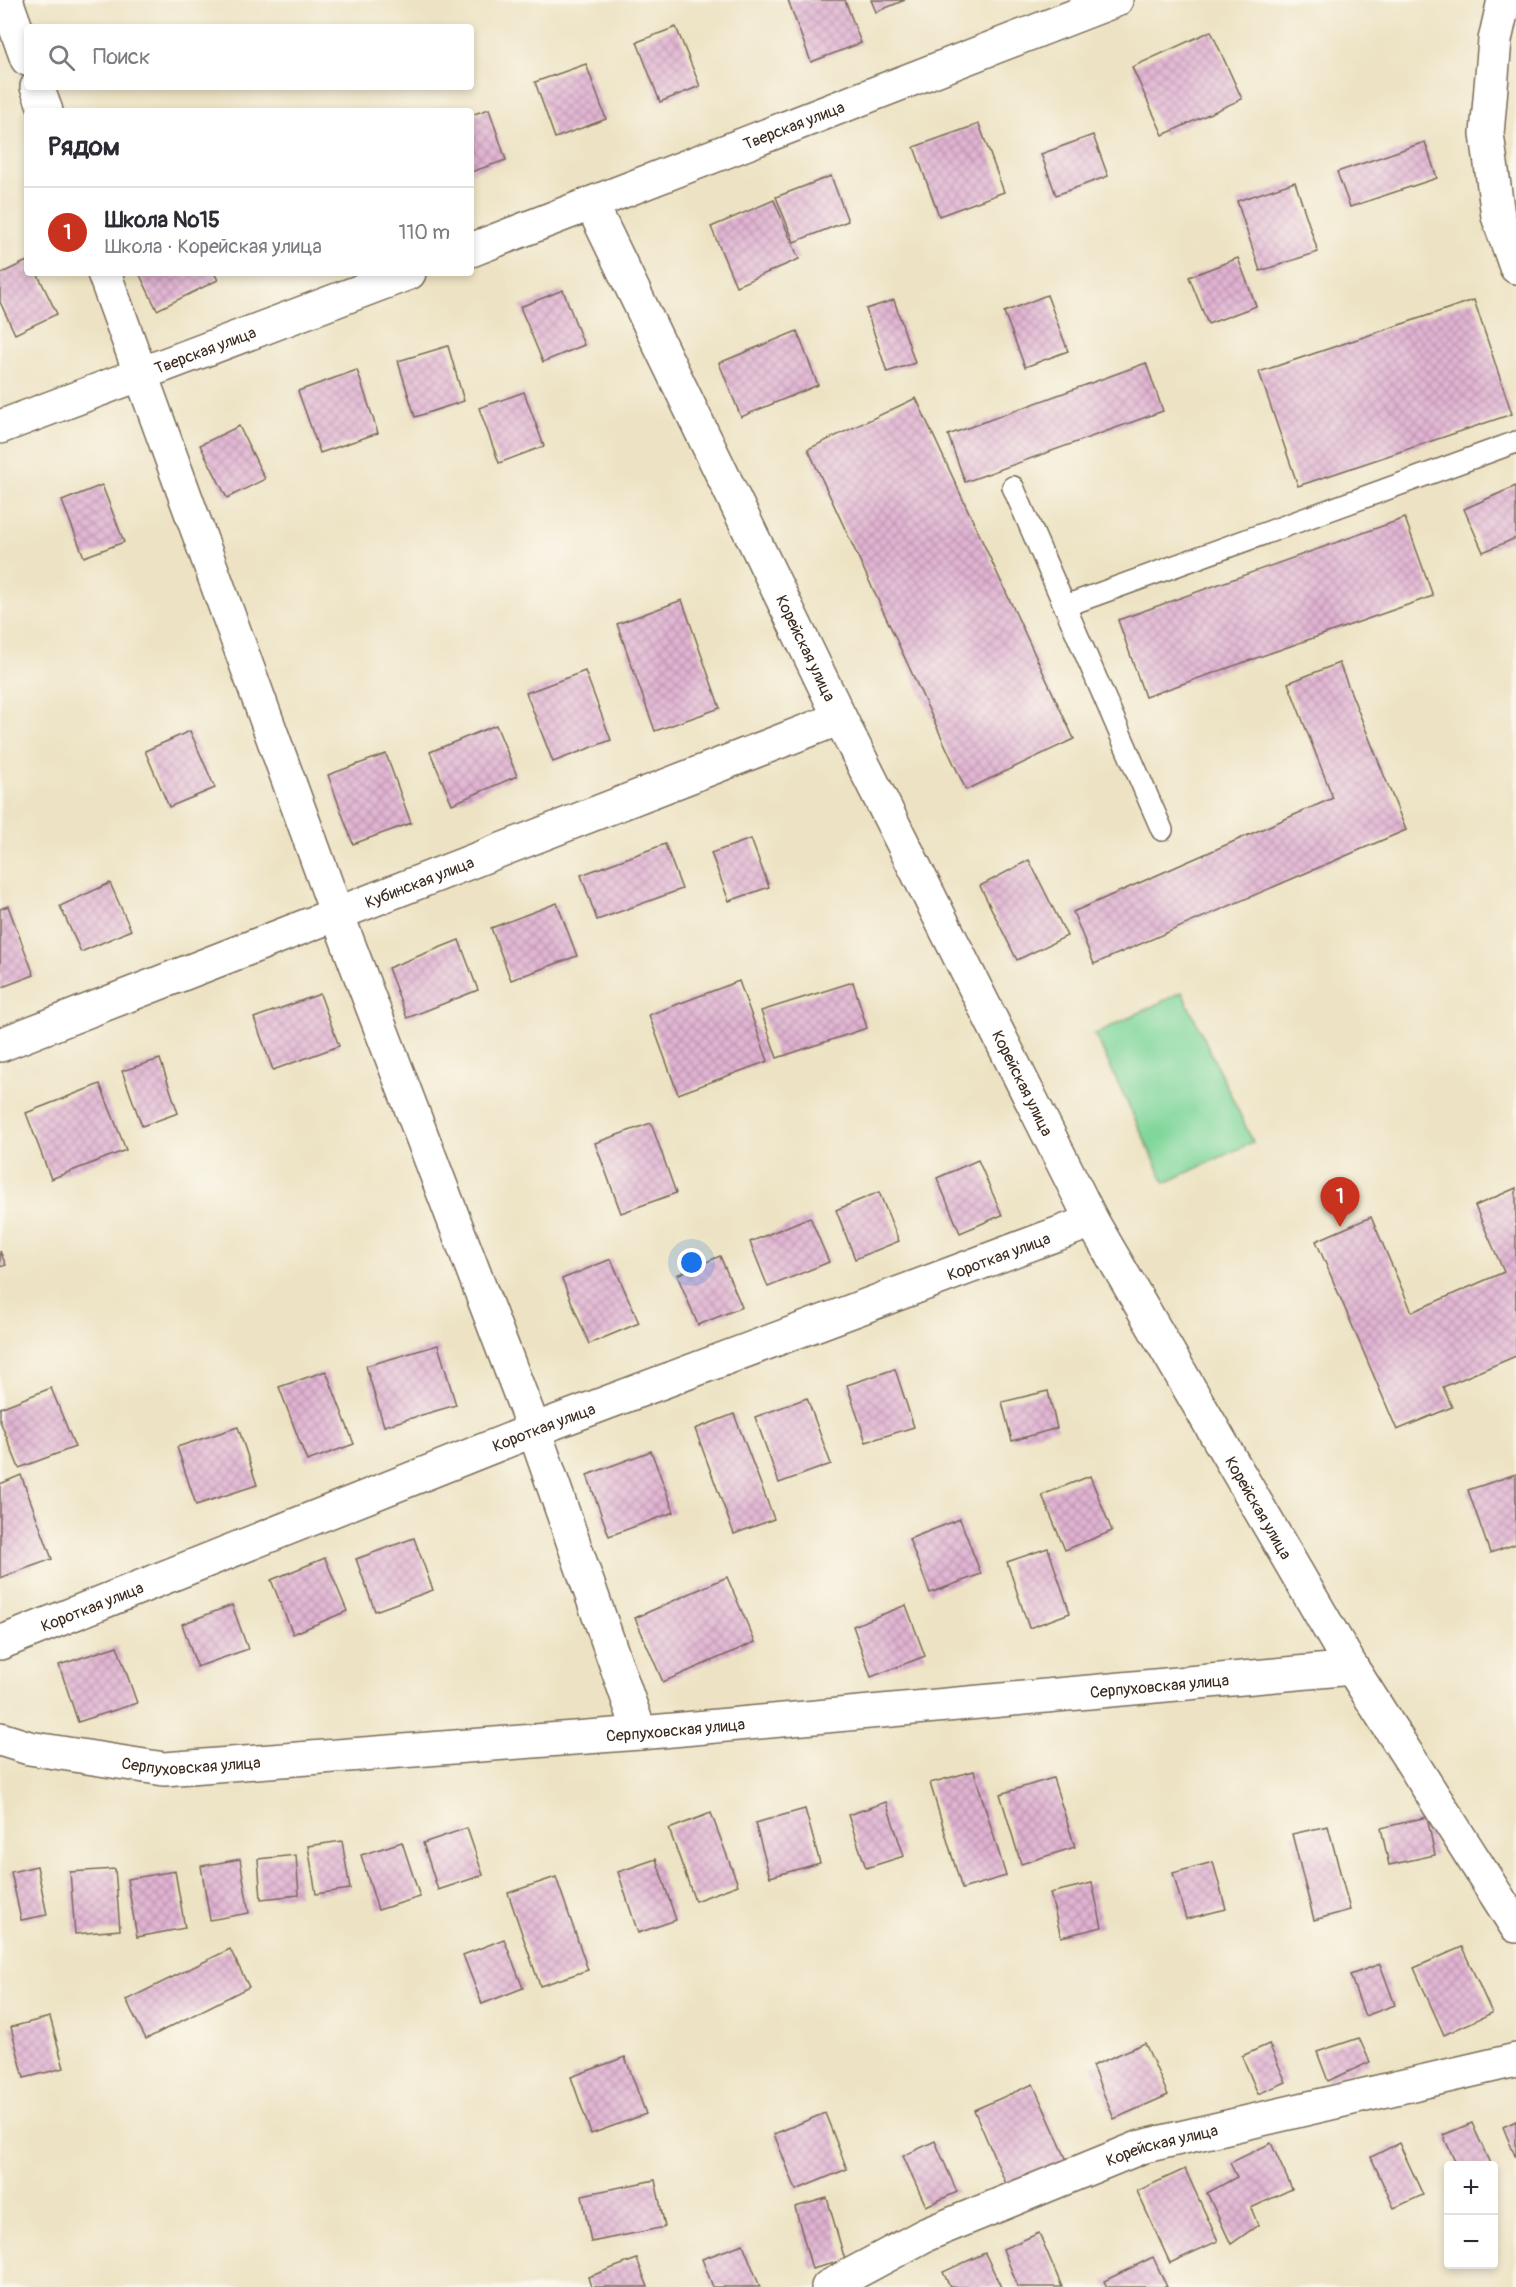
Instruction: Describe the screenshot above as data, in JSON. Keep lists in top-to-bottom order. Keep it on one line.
{"streets":{"street":["Тверская улица","Корейская улица","Кубинская улица","Короткая улица","Серпуховская улица"]},"crossings":[["Тверская улица","Корейская улица"],["Корейская улица","Кубинская улица"],["Корейская улица","Короткая улица"],["Корейская улица","Серпуховская улица"]],"page":{"search":"Поиск","heading":"Рядом","list":[{"mark":"1","name":"Школа №15","note":"Школа · Корейская улица","value":"110 m"}],"pins":"1","map_buttons":["+","−"]}}
